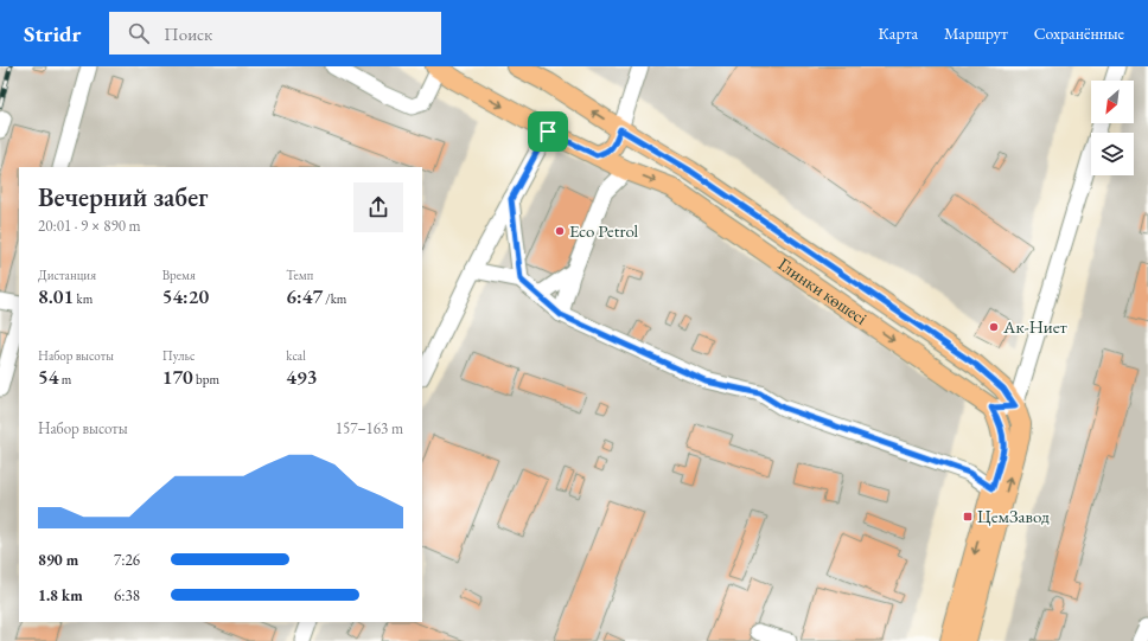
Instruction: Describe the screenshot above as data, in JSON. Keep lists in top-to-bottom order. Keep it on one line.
{"streets":{"main road":["Глинки көшесі"]},"places":{"other":["Eco Petrol","Ак-Ниет"],"transit":["ЦемЗавод"]},"north":"bottom left","page":{"header":"Stridr","search":"Поиск","nav":["Карта","Маршрут","Сохранённые"],"heading":["Вечерний забег","20:01 · 9 × 890 m"],"stats":[["Дистанция","8.01 km"],["Время","54:20"],["Темп","6:47 /km"],["Набор высоты","54 m"],["Пульс","170 bpm"],["kcal","493"]],"chart":["Набор высоты","157–163 m"],"list":[{"name":"890 m","note":"7:26"},{"name":"1.8 km","note":"6:38"}]}}
